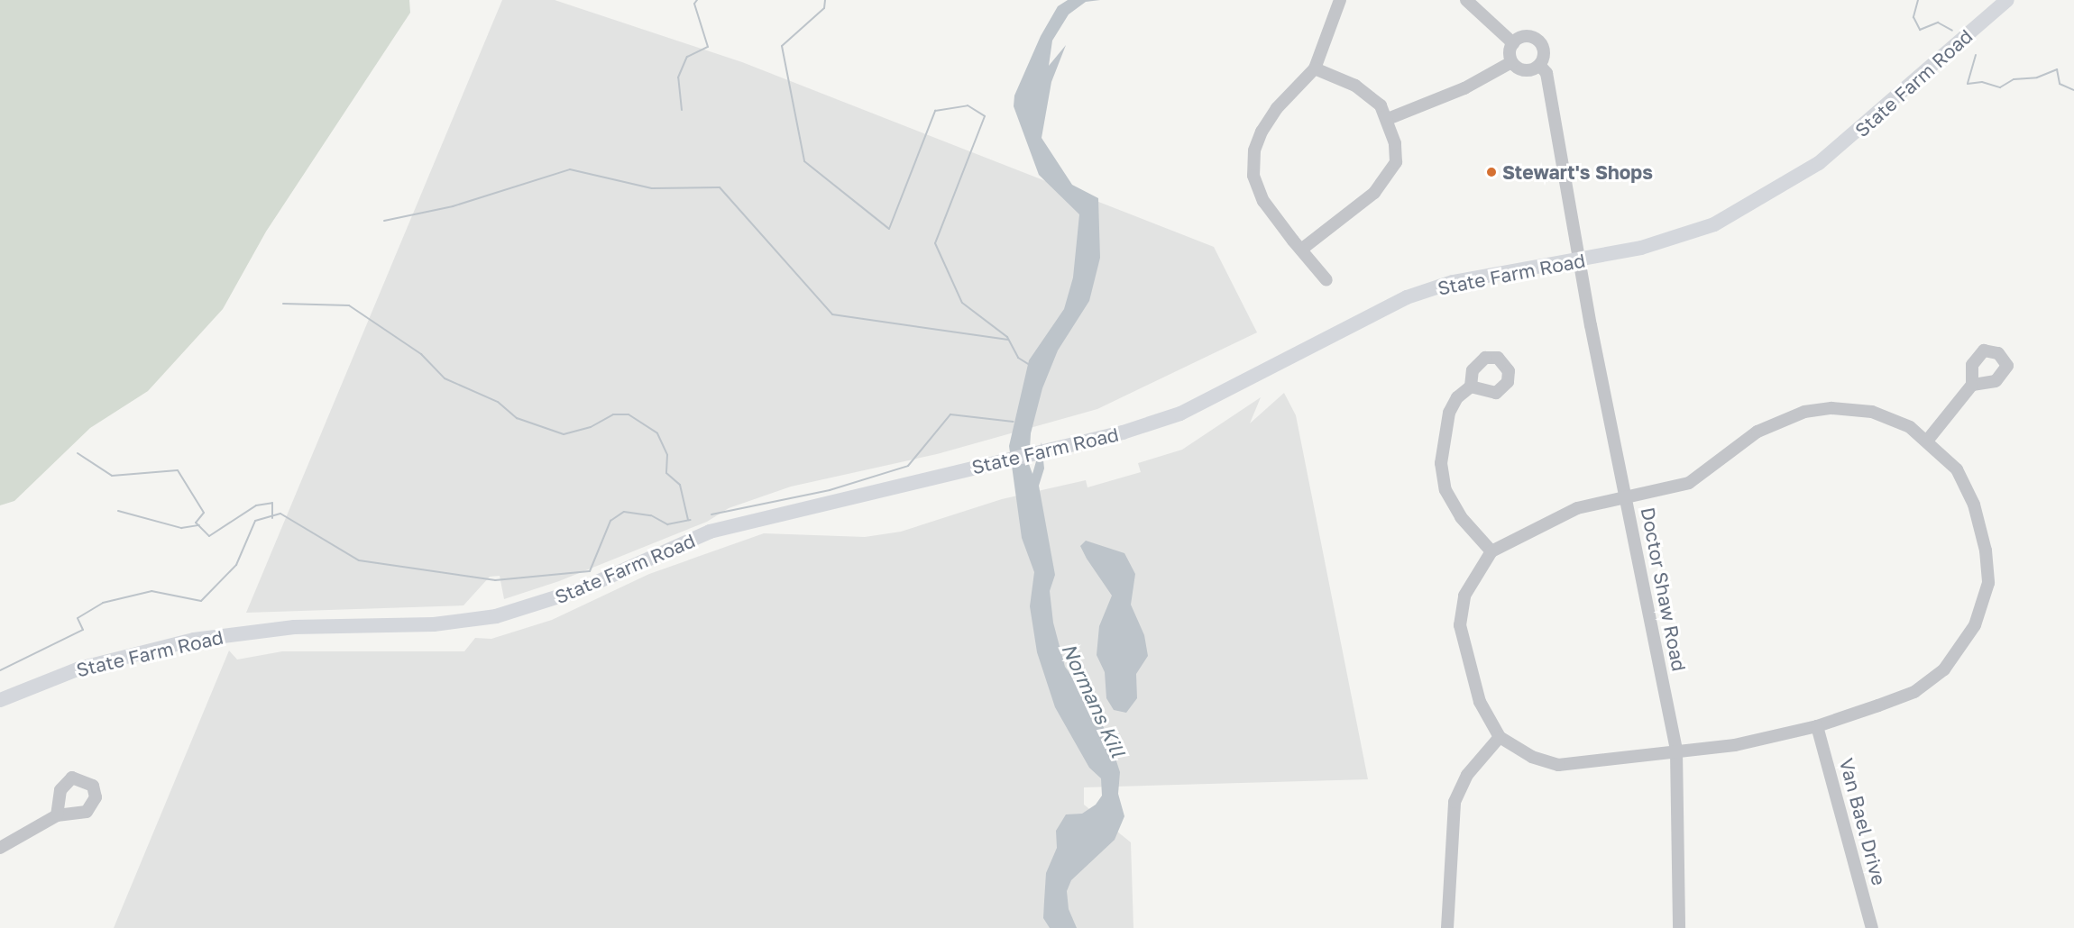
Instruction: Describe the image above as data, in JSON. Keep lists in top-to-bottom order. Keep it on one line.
{"streets":{"main road":["State Farm Road"],"street":["Doctor Shaw Road","Van Bael Drive"]},"crossings":[["State Farm Road","Doctor Shaw Road"]],"water":["Normans Kill"],"places":["Stewart's Shops"]}
